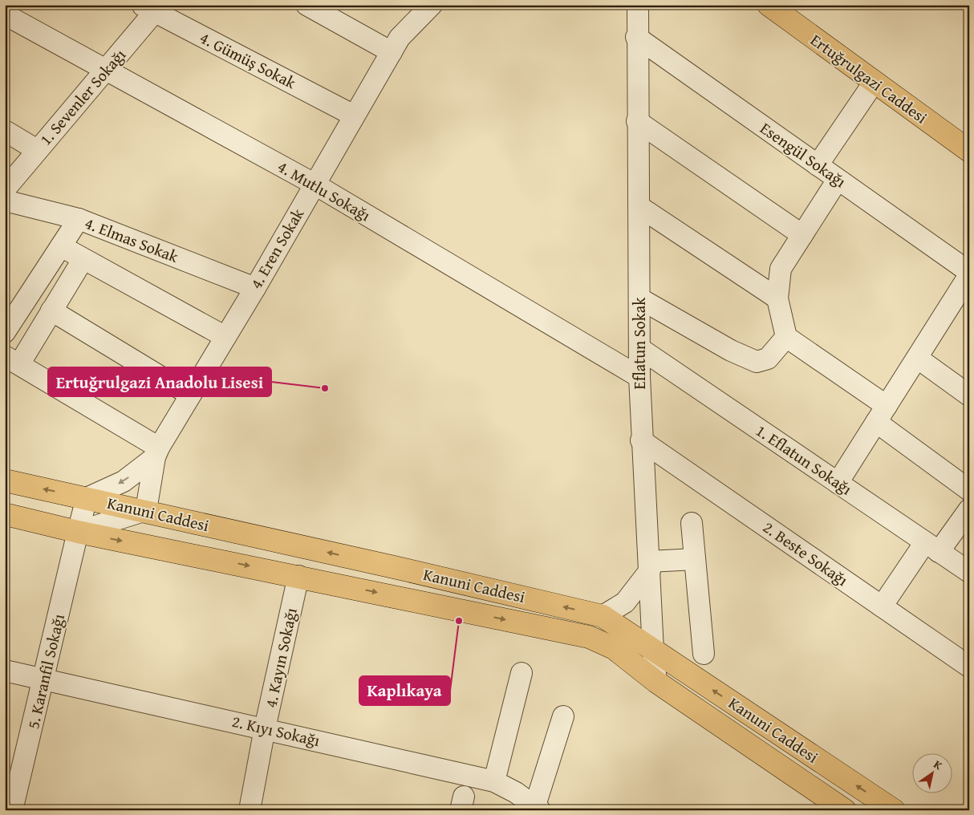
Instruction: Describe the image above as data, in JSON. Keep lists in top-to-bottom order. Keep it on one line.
{"streets":{"main road":["Ertuğrulgazi Caddesi","Kanuni Caddesi"],"street":["4. Gümüş Sokak","1. Sevenler Sokağı","Esengül Sokağı","4. Mutlu Sokağı","4. Elmas Sokak","4. Eren Sokak","Eflatun Sokak","1. Eflatun Sokağı","2. Beste Sokağı","4. Kayın Sokağı","5. Karanfil Sokağı","2. Kıyı Sokağı"]},"crossings":[["4. Gümüş Sokak","1. Sevenler Sokağı"],["4. Gümüş Sokak","4. Eren Sokak"],["1. Sevenler Sokağı","4. Mutlu Sokağı"],["Esengül Sokağı","Eflatun Sokak"],["4. Mutlu Sokağı","4. Eren Sokak"],["4. Mutlu Sokağı","Eflatun Sokak"],["4. Elmas Sokak","4. Eren Sokak"],["4. Eren Sokak","Kanuni Caddesi"],["4. Eren Sokak","5. Karanfil Sokağı"],["Eflatun Sokak","1. Eflatun Sokağı"],["Eflatun Sokak","Kanuni Caddesi"],["Eflatun Sokak","2. Beste Sokağı"],["Kanuni Caddesi","4. Kayın Sokağı"],["Kanuni Caddesi","5. Karanfil Sokağı"],["4. Kayın Sokağı","2. Kıyı Sokağı"],["5. Karanfil Sokağı","2. Kıyı Sokağı"]],"places":["Ertuğrulgazi Anadolu Lisesi","Kaplıkaya"],"north":"top right"}
